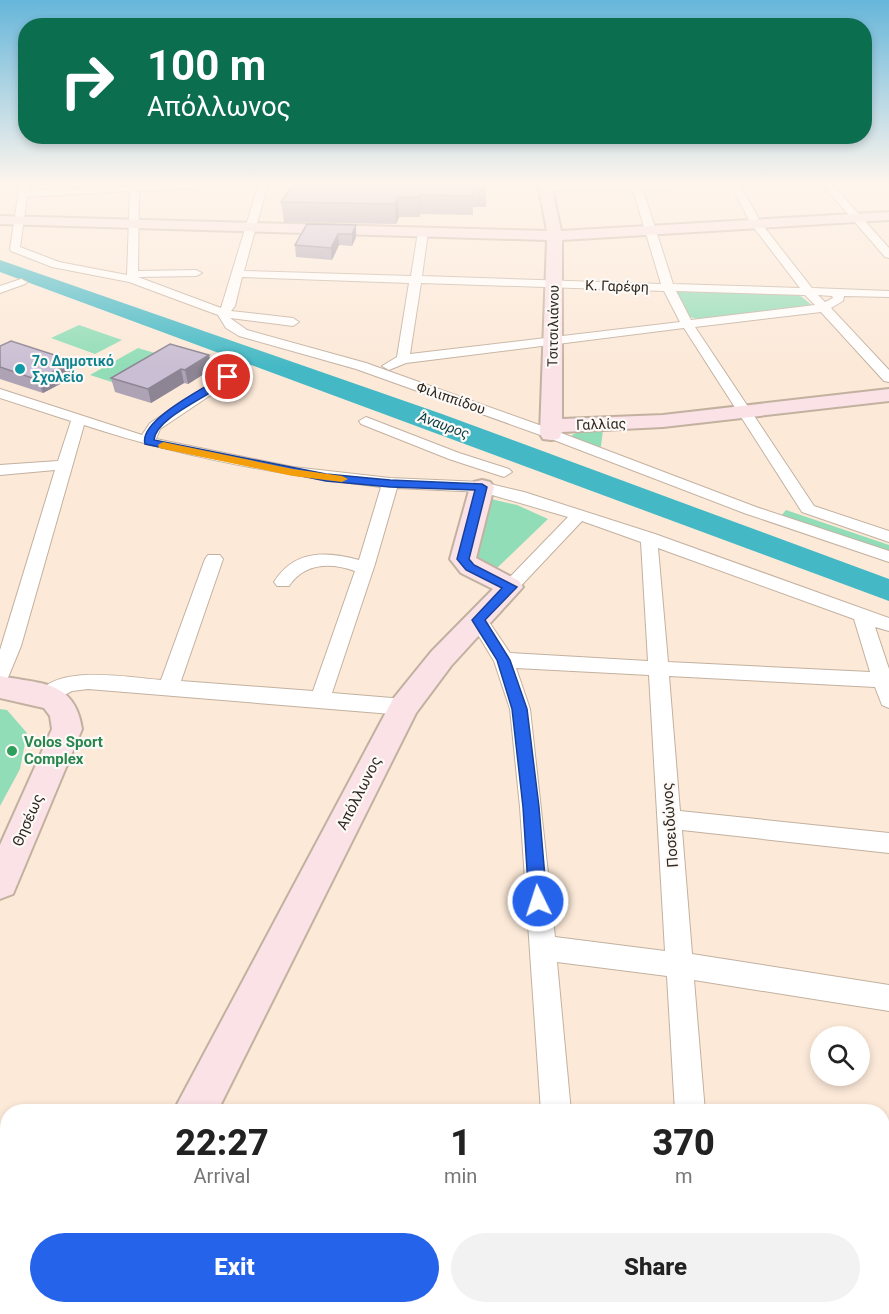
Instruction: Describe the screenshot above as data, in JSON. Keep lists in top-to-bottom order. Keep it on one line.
{"streets":{"street":["Κ. Γαρέφη","Τσιτσιλιάνου","Φιλιππίδου","Γαλλίας","Απόλλωνος","Θησέως","Ποσειδώνος"]},"crossings":[["Κ. Γαρέφη","Τσιτσιλιάνου"],["Τσιτσιλιάνου","Φιλιππίδου"],["Τσιτσιλιάνου","Γαλλίας"],["Φιλιππίδου","Γαλλίας"]],"water":["Άναυρος"],"places":["7ο Δημοτικό Σχολείο","Volos Sport Complex"],"page":{"turn":["100 m","Απόλλωνος"],"eta":["22:27","Arrival","1","min","370","m"],"buttons":["Exit","Share"]}}
